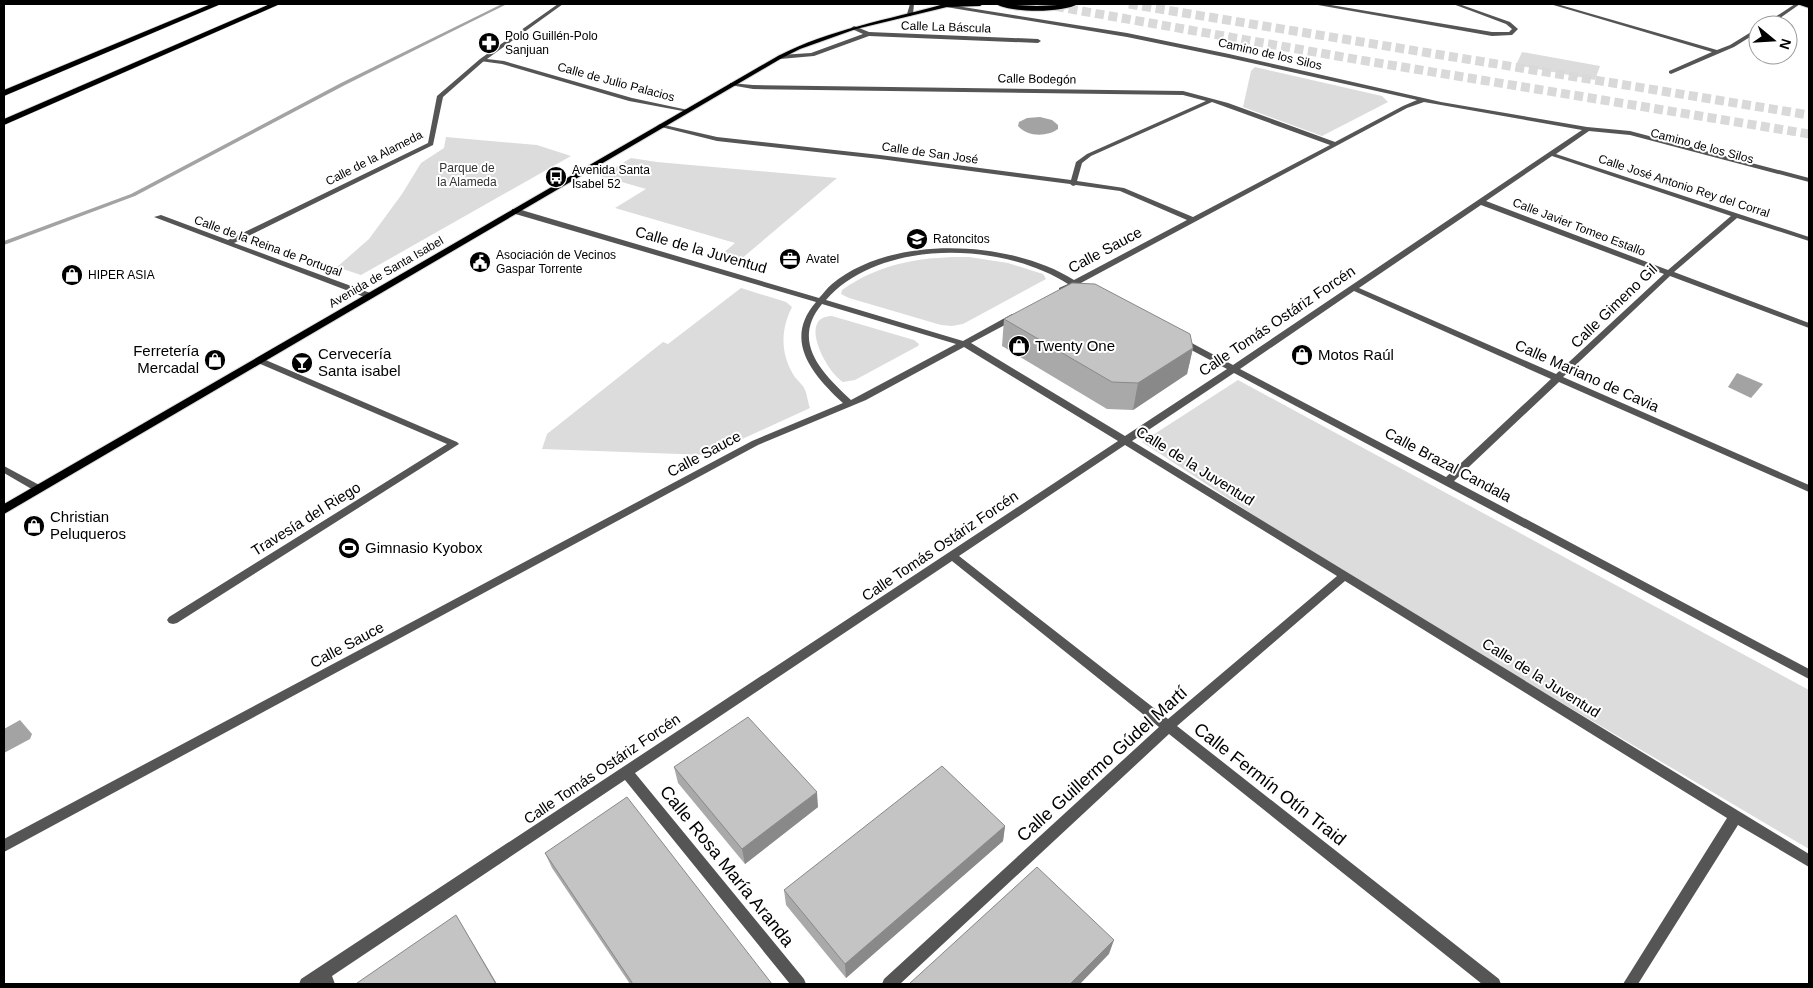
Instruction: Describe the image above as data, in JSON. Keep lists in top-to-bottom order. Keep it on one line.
{"streets":{"main road":["Avenida de Santa Isabel"],"street":["Calle La Báscula","Camino de los Silos","Calle Bodegón","Calle de Julio Palacios","Calle de San José","Calle de la Alameda","Calle José Antonio Rey del Corral","Calle Javier Tomeo Estallo","Calle de la Reina de Portugal","Calle de la Juventud","Calle Sauce","Calle Gimeno Gil","Calle Tomás Ostáriz Forcén","Calle Mariano de Cavia","Calle Brazal Candala","Travesía del Riego","Calle Guillermo Gúdel Martí","Calle Fermín Otín Traid","Calle Rosa María Aranda"]},"crossings":[["Calle La Báscula","Avenida de Santa Isabel"],["Camino de los Silos","Calle Sauce"],["Camino de los Silos","Avenida de Santa Isabel"],["Camino de los Silos","Calle Tomás Ostáriz Forcén"],["Calle Bodegón","Calle Sauce"],["Calle Bodegón","Avenida de Santa Isabel"],["Calle de Julio Palacios","Calle de la Alameda"],["Calle de Julio Palacios","Avenida de Santa Isabel"],["Calle de San José","Calle Sauce"],["Calle de San José","Avenida de Santa Isabel"],["Calle de la Alameda","Calle de la Reina de Portugal"],["Calle José Antonio Rey del Corral","Calle Gimeno Gil"],["Calle José Antonio Rey del Corral","Calle Tomás Ostáriz Forcén"],["Calle Javier Tomeo Estallo","Calle Gimeno Gil"],["Calle Javier Tomeo Estallo","Calle Tomás Ostáriz Forcén"],["Calle de la Reina de Portugal","Avenida de Santa Isabel"],["Calle de la Juventud","Calle Sauce"],["Calle de la Juventud","Avenida de Santa Isabel"],["Calle de la Juventud","Calle Tomás Ostáriz Forcén"],["Calle de la Juventud","Calle Guillermo Gúdel Martí"],["Avenida de Santa Isabel","Travesía del Riego"],["Calle Gimeno Gil","Calle Mariano de Cavia"],["Calle Gimeno Gil","Calle Brazal Candala"],["Calle Tomás Ostáriz Forcén","Calle Mariano de Cavia"],["Calle Tomás Ostáriz Forcén","Calle Brazal Candala"],["Calle Tomás Ostáriz Forcén","Calle Fermín Otín Traid"],["Calle Tomás Ostáriz Forcén","Calle Rosa María Aranda"],["Calle Guillermo Gúdel Martí","Calle Fermín Otín Traid"]],"parks":["Parque de la Alameda"],"places":{"pharmacy":["Polo Guillén-Polo Sanjuan"],"bus stop":["Avenida Santa Isabel 52"],"school or university":["Ratoncitos"],"office":["Avatel"],"public building":["Asociación de Vecinos Gaspar Torrente"],"shop":["HIPER ASIA","Twenty One","Motos Raúl","Ferretería Mercadal","Christian Peluqueros"],"bar":["Cervecería Santa isabel"],"sports":["Gimnasio Kyobox"]},"north":"right"}
